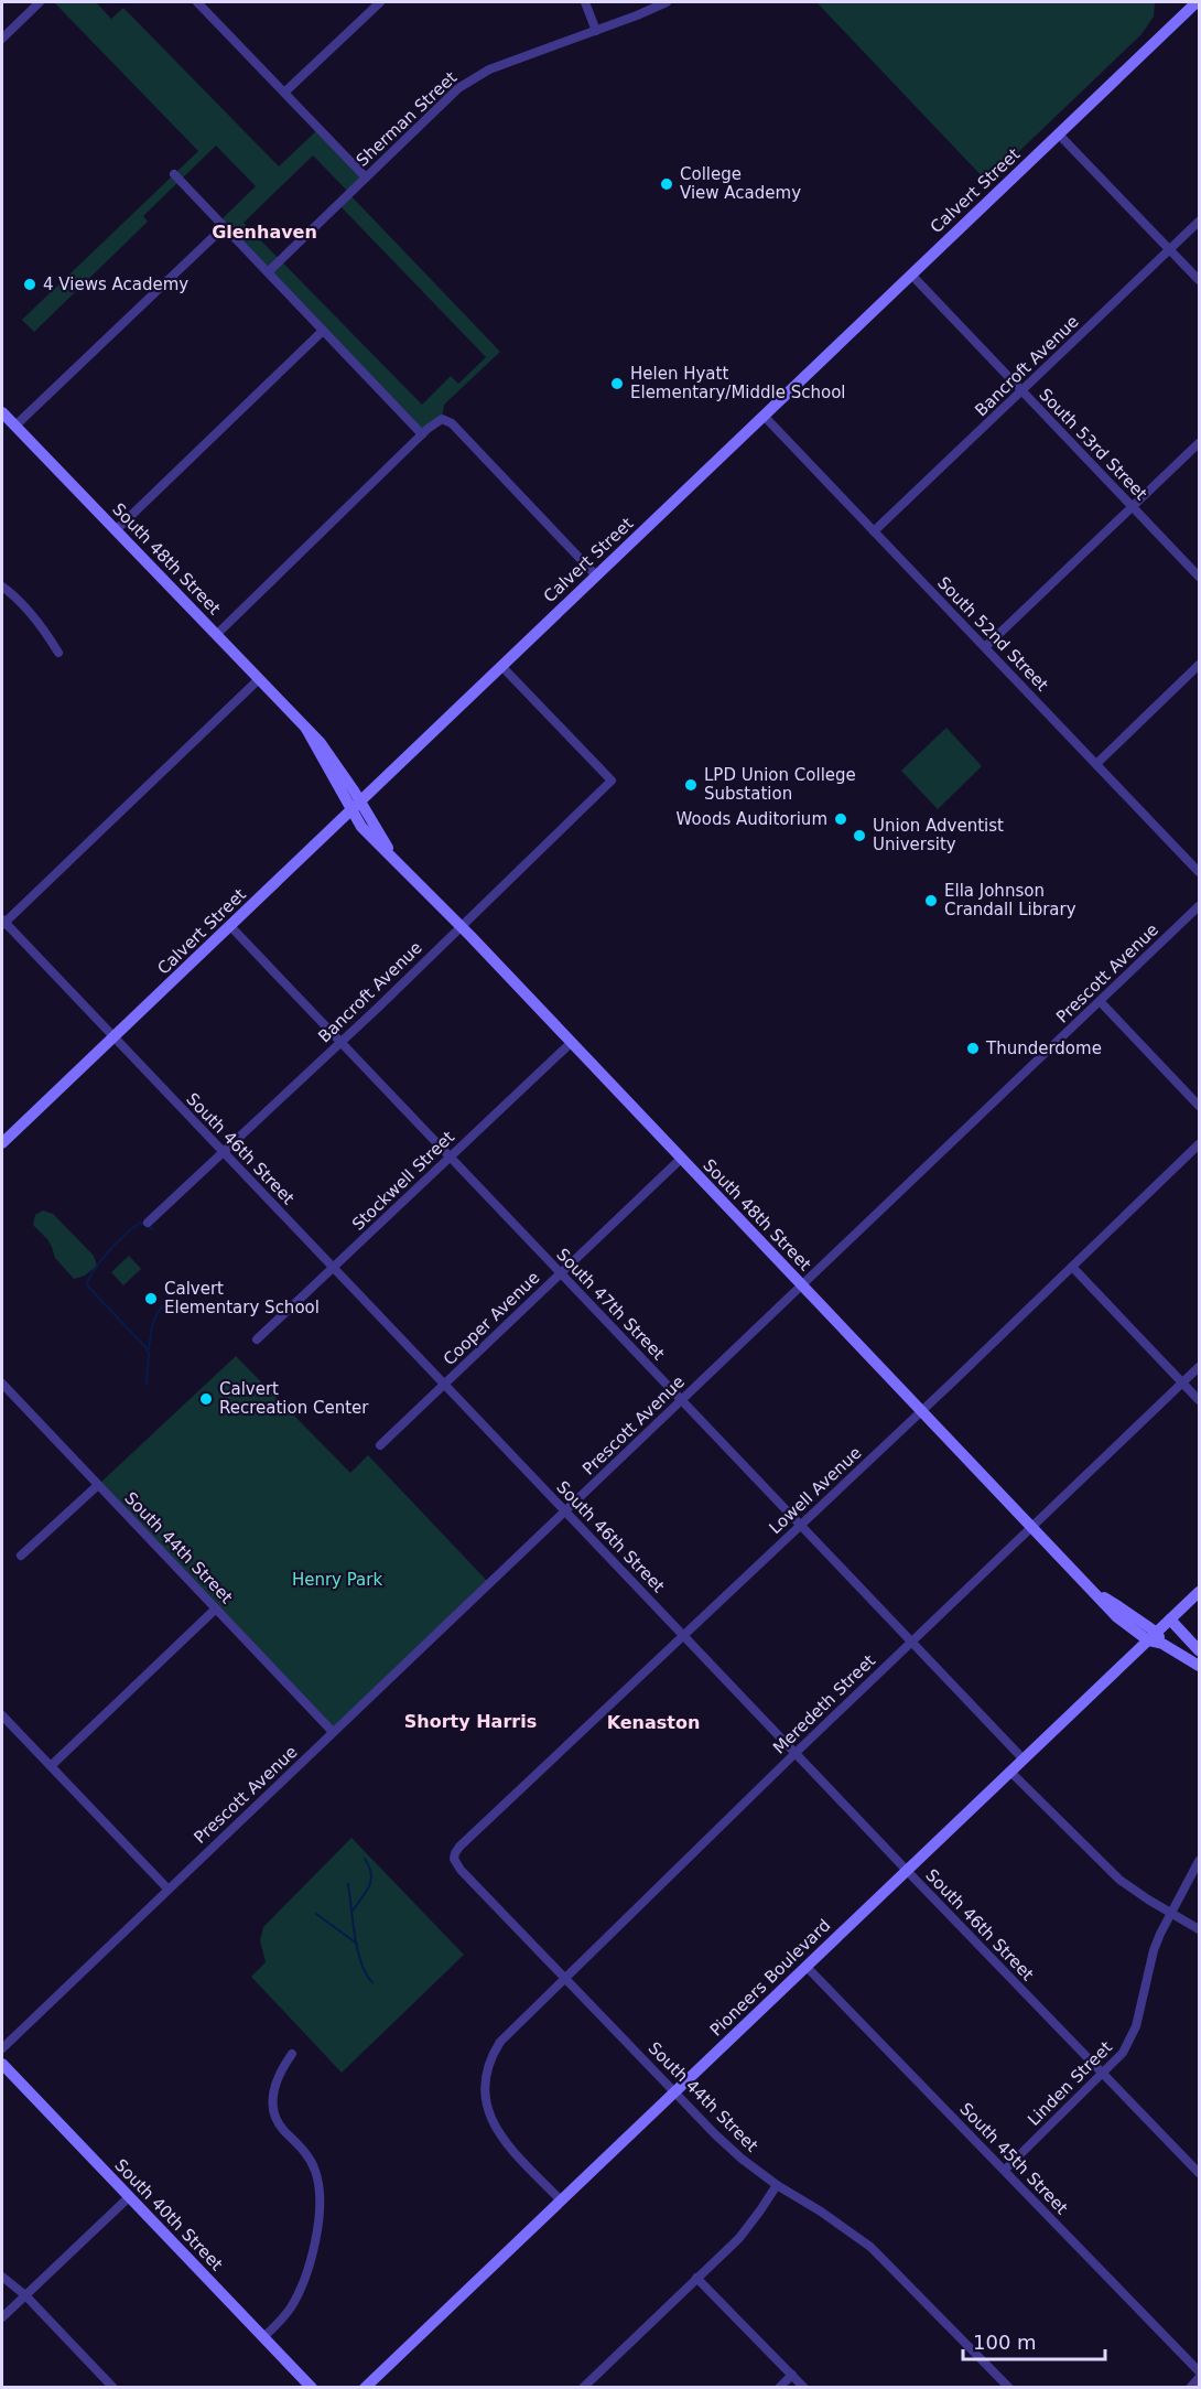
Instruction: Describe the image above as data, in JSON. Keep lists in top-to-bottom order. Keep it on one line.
{"streets":{"main road":["Calvert Street","South 48th Street","Pioneers Boulevard","South 40th Street"],"street":["Sherman Street","Bancroft Avenue","South 53rd Street","South 52nd Street","Prescott Avenue","South 46th Street","Stockwell Street","South 47th Street","Cooper Avenue","Lowell Avenue","South 44th Street","Meredeth Street","Linden Street","South 45th Street"]},"crossings":[["Calvert Street","Bancroft Avenue"],["Calvert Street","South 53rd Street"],["Calvert Street","South 48th Street"],["Calvert Street","South 52nd Street"],["Calvert Street","South 46th Street"],["Calvert Street","South 47th Street"],["Bancroft Avenue","South 53rd Street"],["Bancroft Avenue","South 48th Street"],["Bancroft Avenue","South 52nd Street"],["Bancroft Avenue","South 46th Street"],["Bancroft Avenue","South 47th Street"],["South 48th Street","Prescott Avenue"],["South 48th Street","Stockwell Street"],["South 48th Street","Cooper Avenue"],["South 48th Street","Lowell Avenue"],["South 48th Street","Meredeth Street"],["South 48th Street","Pioneers Boulevard"],["Prescott Avenue","South 46th Street"],["Prescott Avenue","South 47th Street"],["Prescott Avenue","South 44th Street"],["South 46th Street","Stockwell Street"],["South 46th Street","Cooper Avenue"],["South 46th Street","Lowell Avenue"],["South 46th Street","Meredeth Street"],["South 46th Street","Pioneers Boulevard"],["South 46th Street","Linden Street"],["Stockwell Street","South 47th Street"],["South 47th Street","Cooper Avenue"],["South 47th Street","Lowell Avenue"],["South 47th Street","Meredeth Street"],["South 47th Street","Pioneers Boulevard"],["Lowell Avenue","South 44th Street"],["South 44th Street","Meredeth Street"],["South 44th Street","Pioneers Boulevard"],["Meredeth Street","Pioneers Boulevard"],["Pioneers Boulevard","South 45th Street"],["Linden Street","South 45th Street"]],"districts":["Glenhaven","Shorty Harris","Kenaston"],"parks":["Henry Park"],"places":["College View Academy","4 Views Academy","Helen Hyatt Elementary/Middle School","LPD Union College Substation","Woods Auditorium","Union Adventist University","Ella Johnson Crandall Library","Thunderdome","Calvert Elementary School","Calvert Recreation Center"],"scale_bar":"100 m"}
